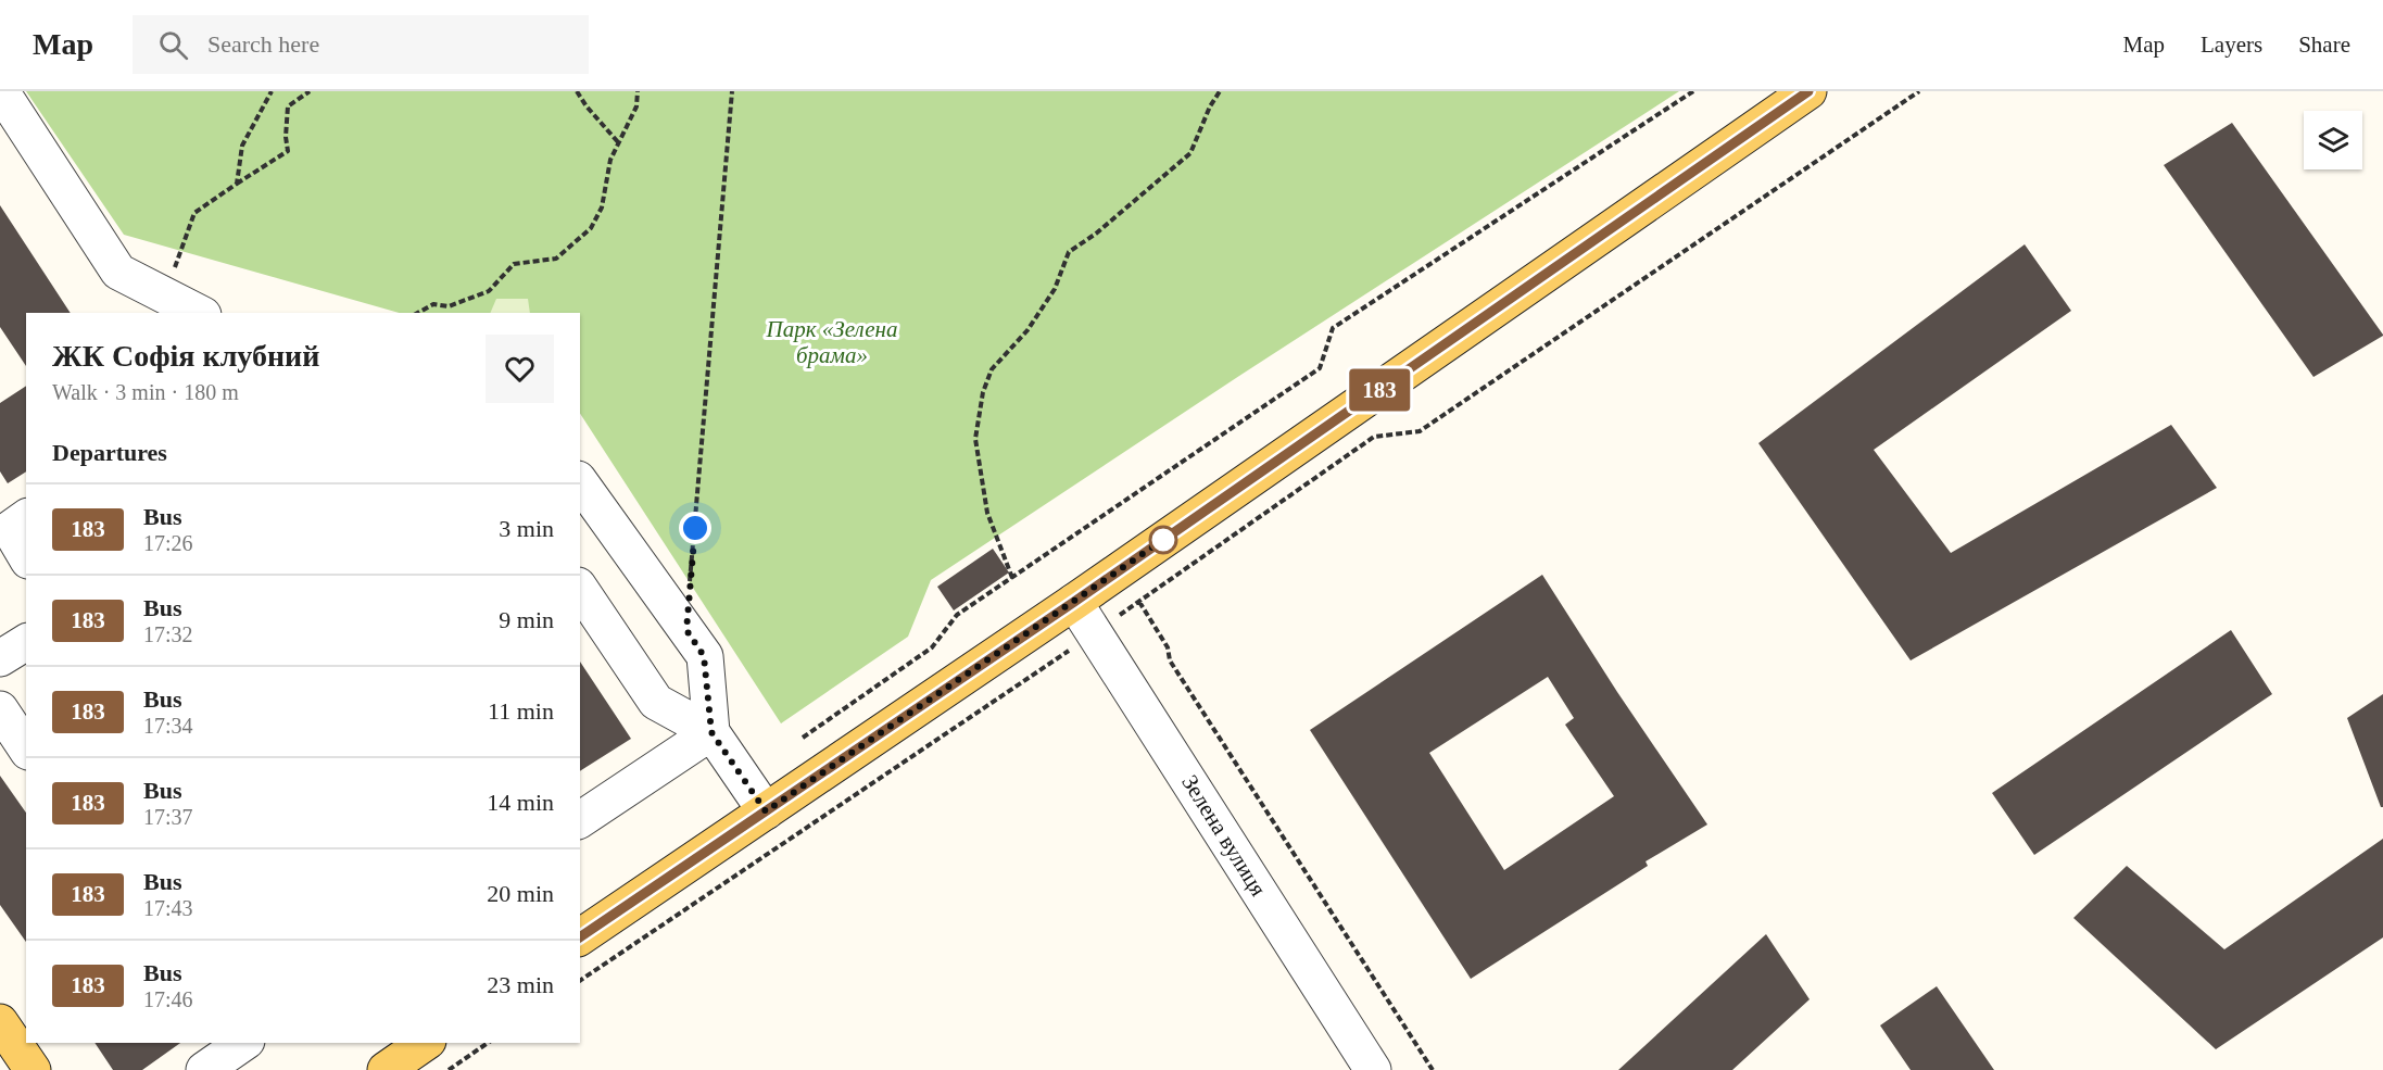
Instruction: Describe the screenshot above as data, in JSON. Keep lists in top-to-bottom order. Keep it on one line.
{"streets":{"street":["Зелена вулиця"]},"parks":["Парк «Зелена брама»"],"lines":["bus line 183"],"page":{"header":"Map","search":"Search here","nav":["Map","Layers","Share"],"on_map":"183","heading":[["ЖК Софія клубний","Walk · 3 min · 180 m"],"Departures"],"list":[{"mark":"183","name":"Bus","note":"17:26","value":"3 min"},{"mark":"183","name":"Bus","note":"17:32","value":"9 min"},{"mark":"183","name":"Bus","note":"17:34","value":"11 min"},{"mark":"183","name":"Bus","note":"17:37","value":"14 min"},{"mark":"183","name":"Bus","note":"17:43","value":"20 min"},{"mark":"183","name":"Bus","note":"17:46","value":"23 min"}]}}
